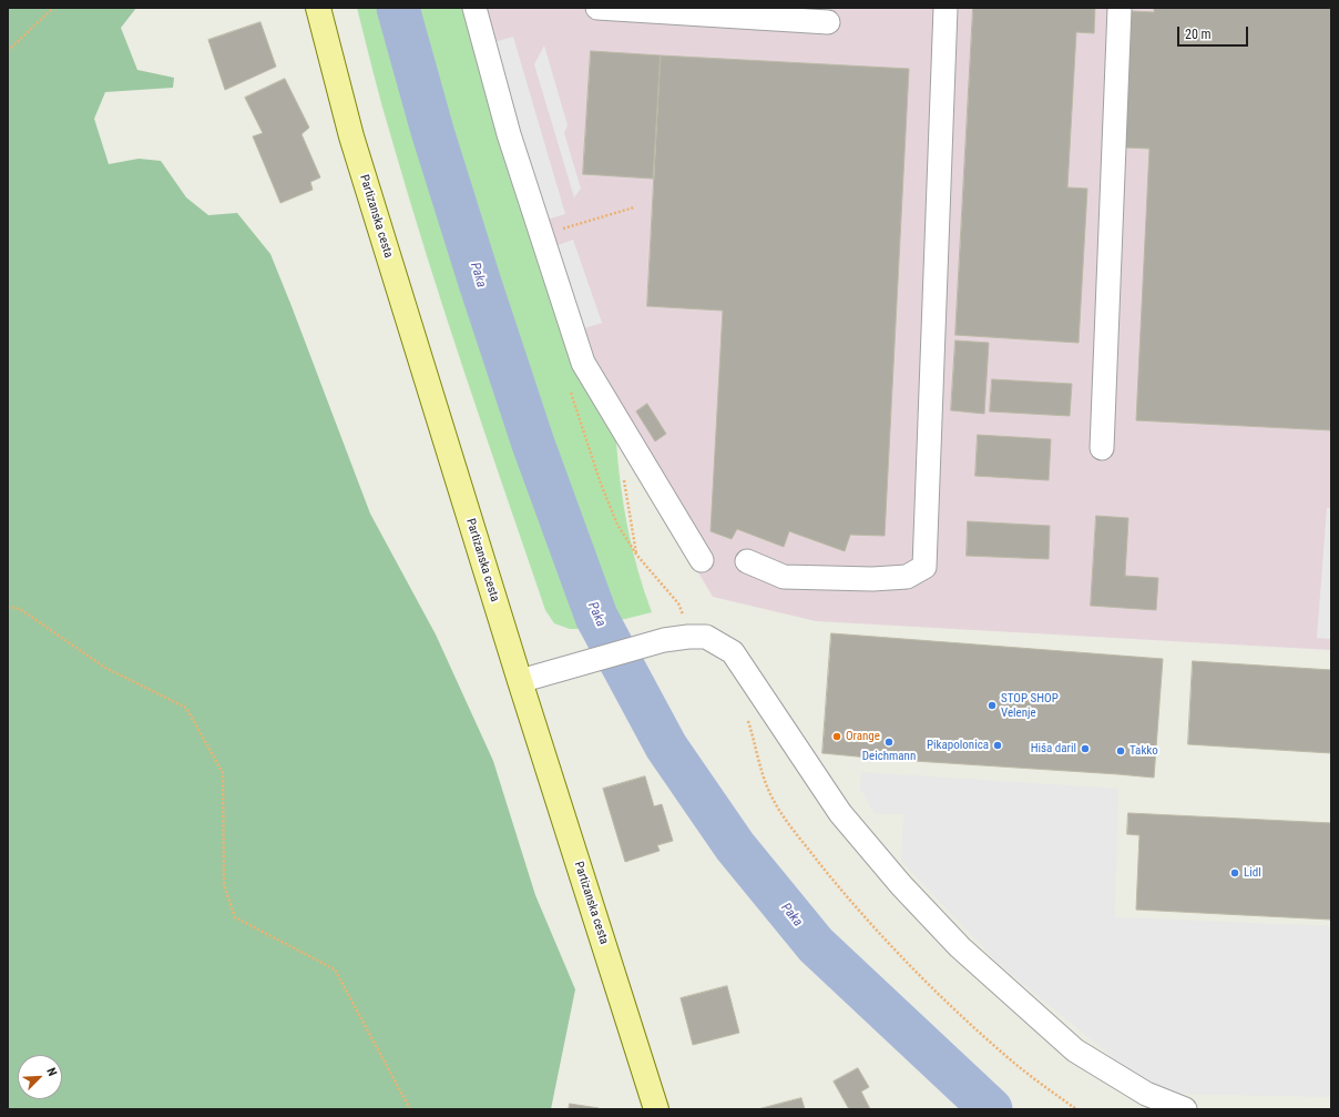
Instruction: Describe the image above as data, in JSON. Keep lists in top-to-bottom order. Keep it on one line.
{"streets":{"main road":["Partizanska cesta"]},"water":["Paka"],"places":["STOP SHOP Velenje","Orange","Deichmann","Pikapolonica","Hiša daril","Takko","Lidl"],"scale_bar":"20 m","north":"top right"}
